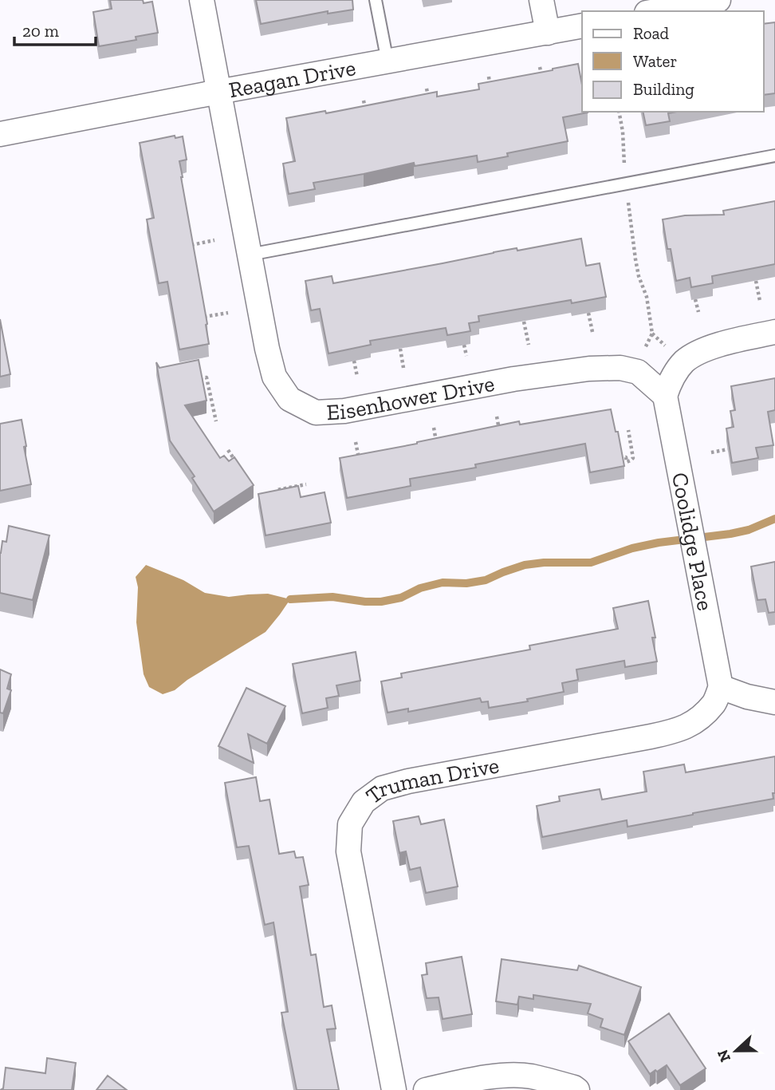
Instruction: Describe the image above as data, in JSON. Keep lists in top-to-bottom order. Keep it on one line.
{"streets":{"street":["Reagan Drive","Eisenhower Drive","Coolidge Place","Truman Drive"]},"crossings":[["Reagan Drive","Eisenhower Drive"],["Eisenhower Drive","Coolidge Place"],["Coolidge Place","Truman Drive"]],"legend":["Road","Water","Building"],"scale_bar":"20 m","north":"left"}
